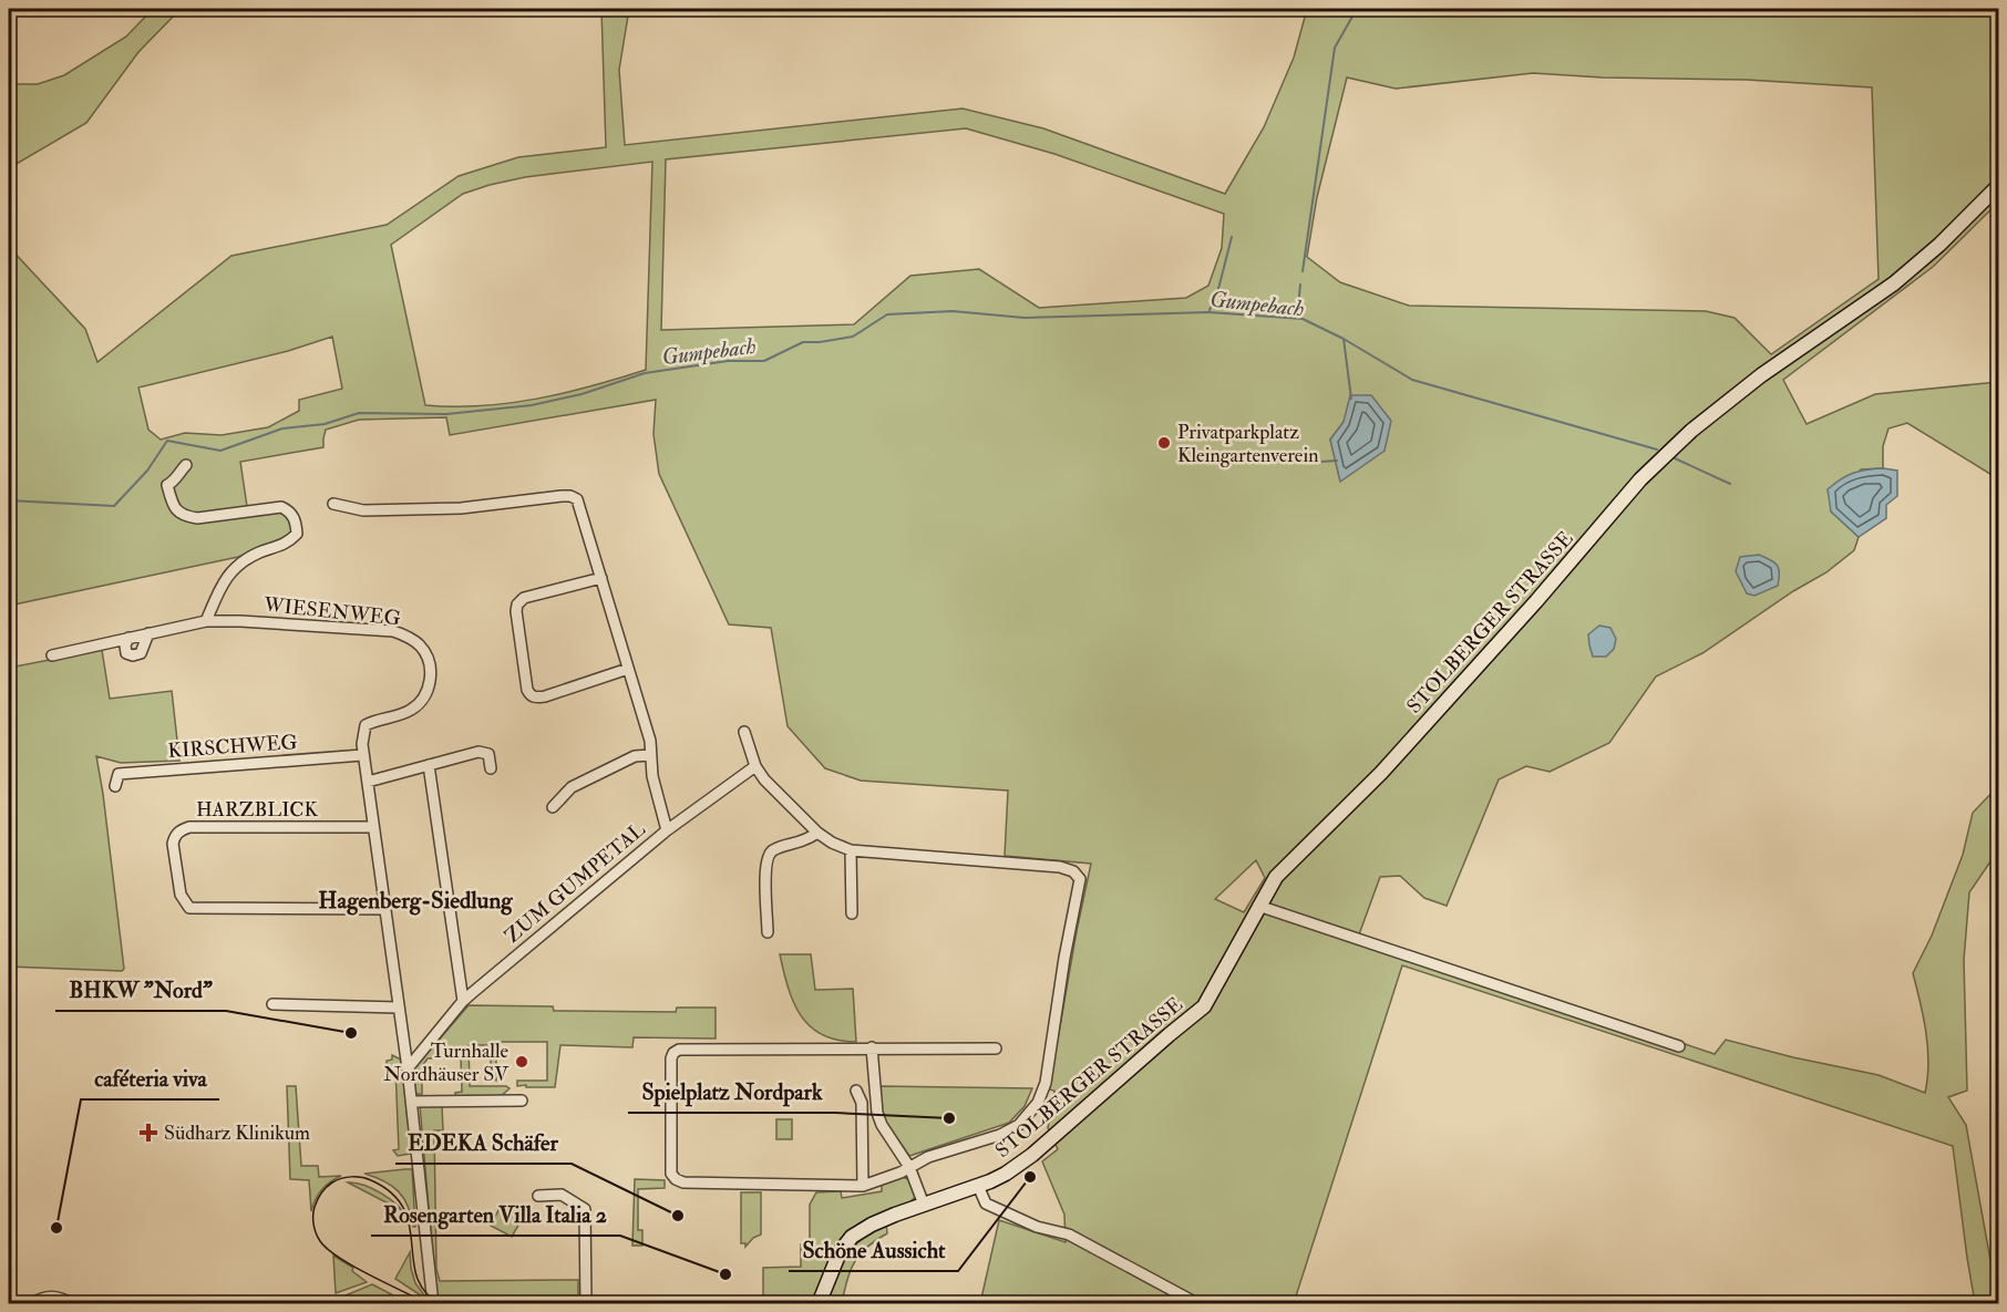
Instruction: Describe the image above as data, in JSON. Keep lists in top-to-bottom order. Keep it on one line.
{"streets":{"main road":["STOLBERGER STRASSE"],"street":["WIESENWEG","KIRSCHWEG","HARZBLICK","ZUM GUMPETAL"]},"crossings":[["WIESENWEG","KIRSCHWEG"]],"districts":["Hagenberg-Siedlung"],"water":["Gumpebach"],"places":{"other":["Privatparkplatz Kleingartenverein","BHKW \"Nord\"","Turnhalle Nordhäuser SV","Spielplatz Nordpark","Schöne Aussicht","EDEKA Schäfer","caféteria viva","Rosengarten Villa Italia 2"],"health":["Südharz Klinikum"]}}
